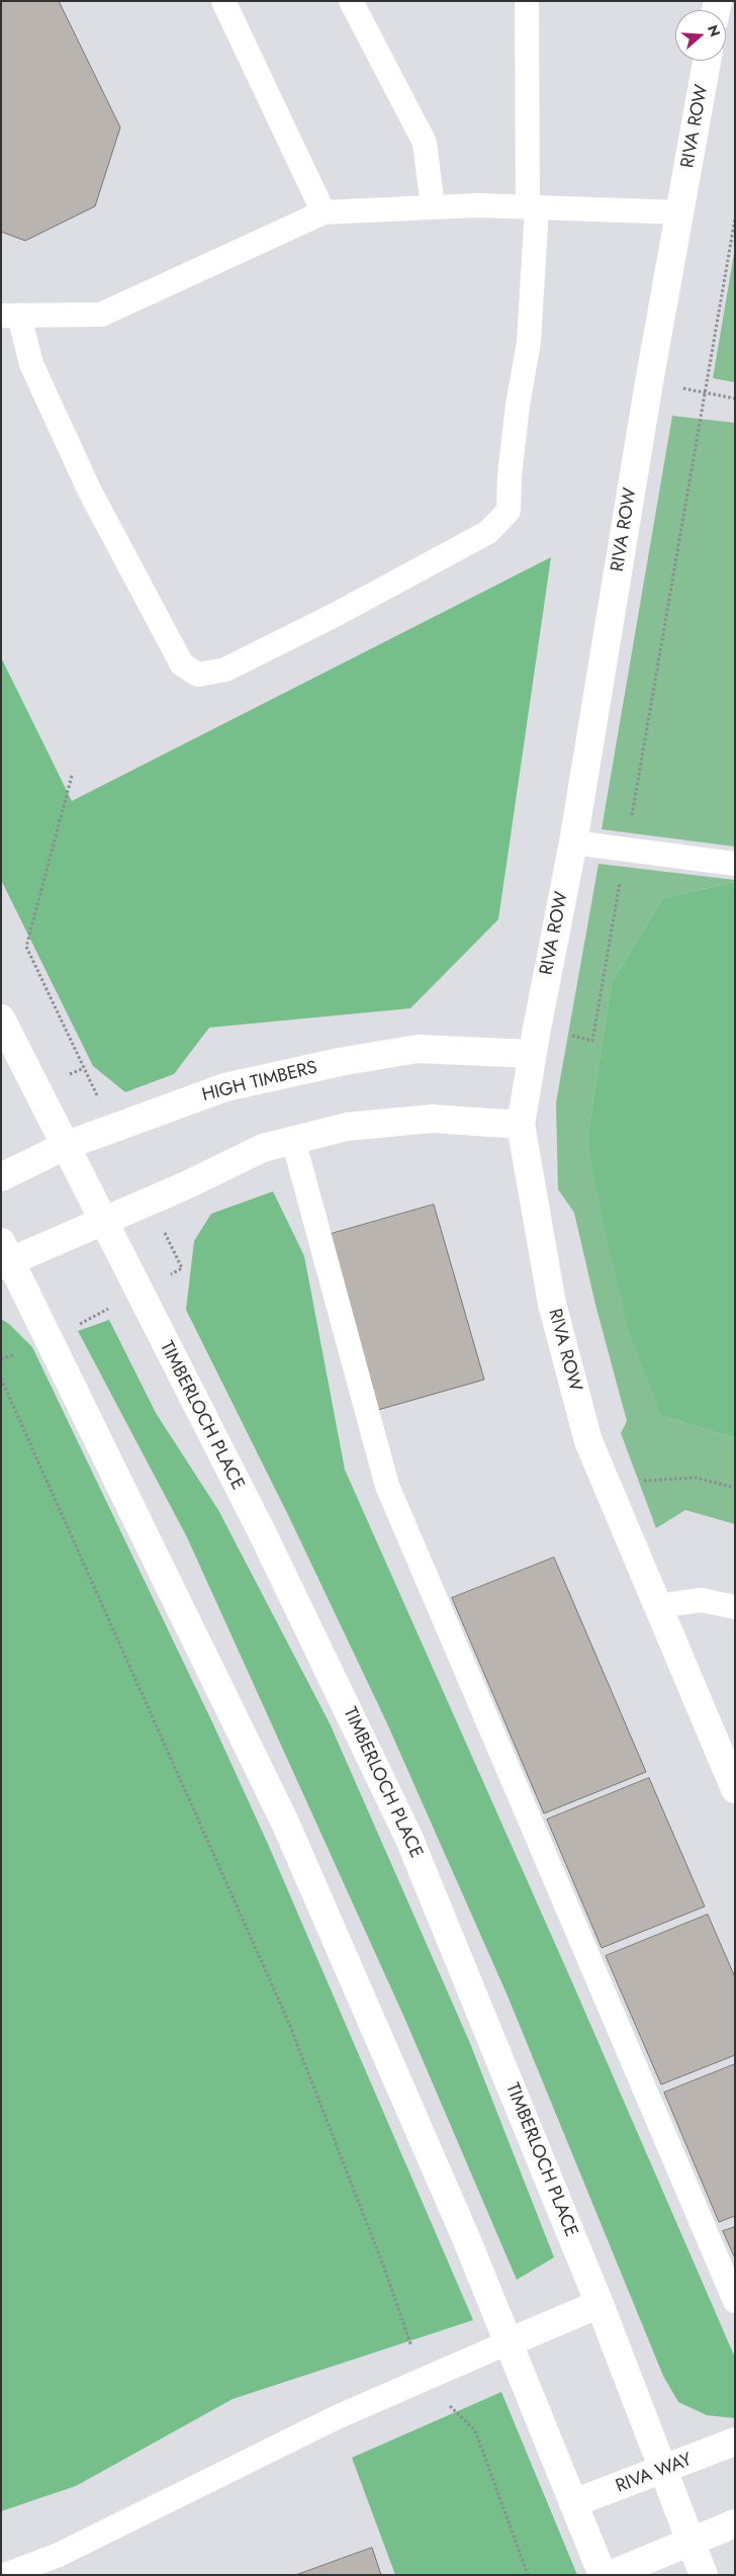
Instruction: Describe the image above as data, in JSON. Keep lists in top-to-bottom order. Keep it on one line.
{"streets":{"street":["RIVA ROW","HIGH TIMBERS","TIMBERLOCH PLACE","RIVA WAY"]},"crossings":[["RIVA ROW","HIGH TIMBERS"],["HIGH TIMBERS","TIMBERLOCH PLACE"],["TIMBERLOCH PLACE","RIVA WAY"]],"north":"right"}
